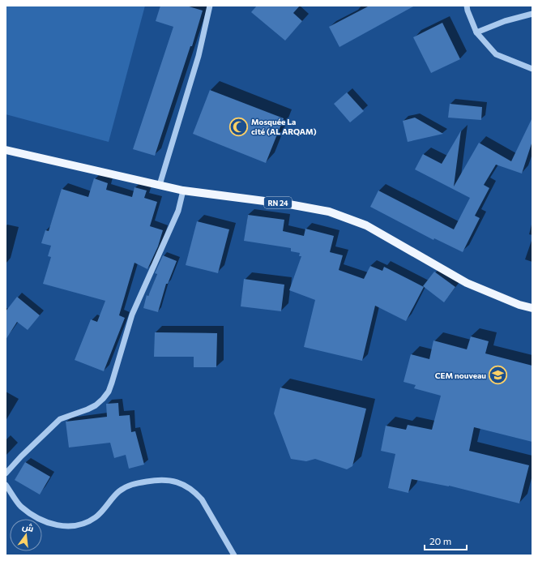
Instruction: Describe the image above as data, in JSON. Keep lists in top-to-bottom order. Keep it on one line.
{"streets":{"main road":["RN 24"]},"places":{"mosque":["Mosquée La cité (AL ARQAM)"],"school or university":["CEM nouveau"]},"scale_bar":"20 m","north":"top"}
